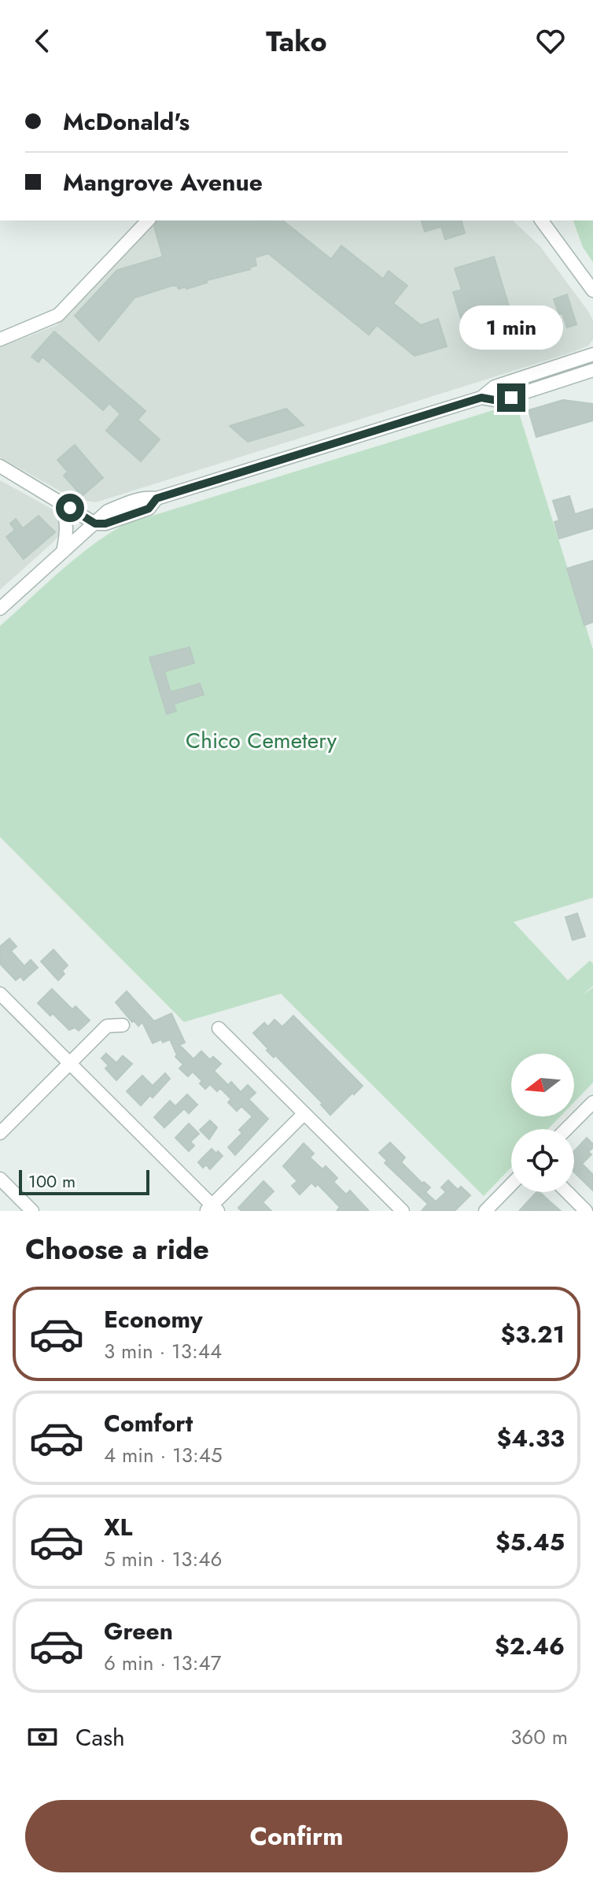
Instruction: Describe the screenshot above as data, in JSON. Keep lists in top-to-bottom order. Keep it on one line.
{"parks":["Chico Cemetery"],"scale_bar":"100 m","north":"left","page":{"header":"Tako","banner":["McDonald's","Mangrove Avenue"],"bubble":"1 min","scale":"100 m","heading":"Choose a ride","list":[{"name":"Economy","note":"3 min · 13:44","value":"$3.21"},{"name":"Comfort","note":"4 min · 13:45","value":"$4.33"},{"name":"XL","note":"5 min · 13:46","value":"$5.45"},{"name":"Green","note":"6 min · 13:47","value":"$2.46"}],"pay":["Cash","360 m"],"buttons":"Confirm"}}
